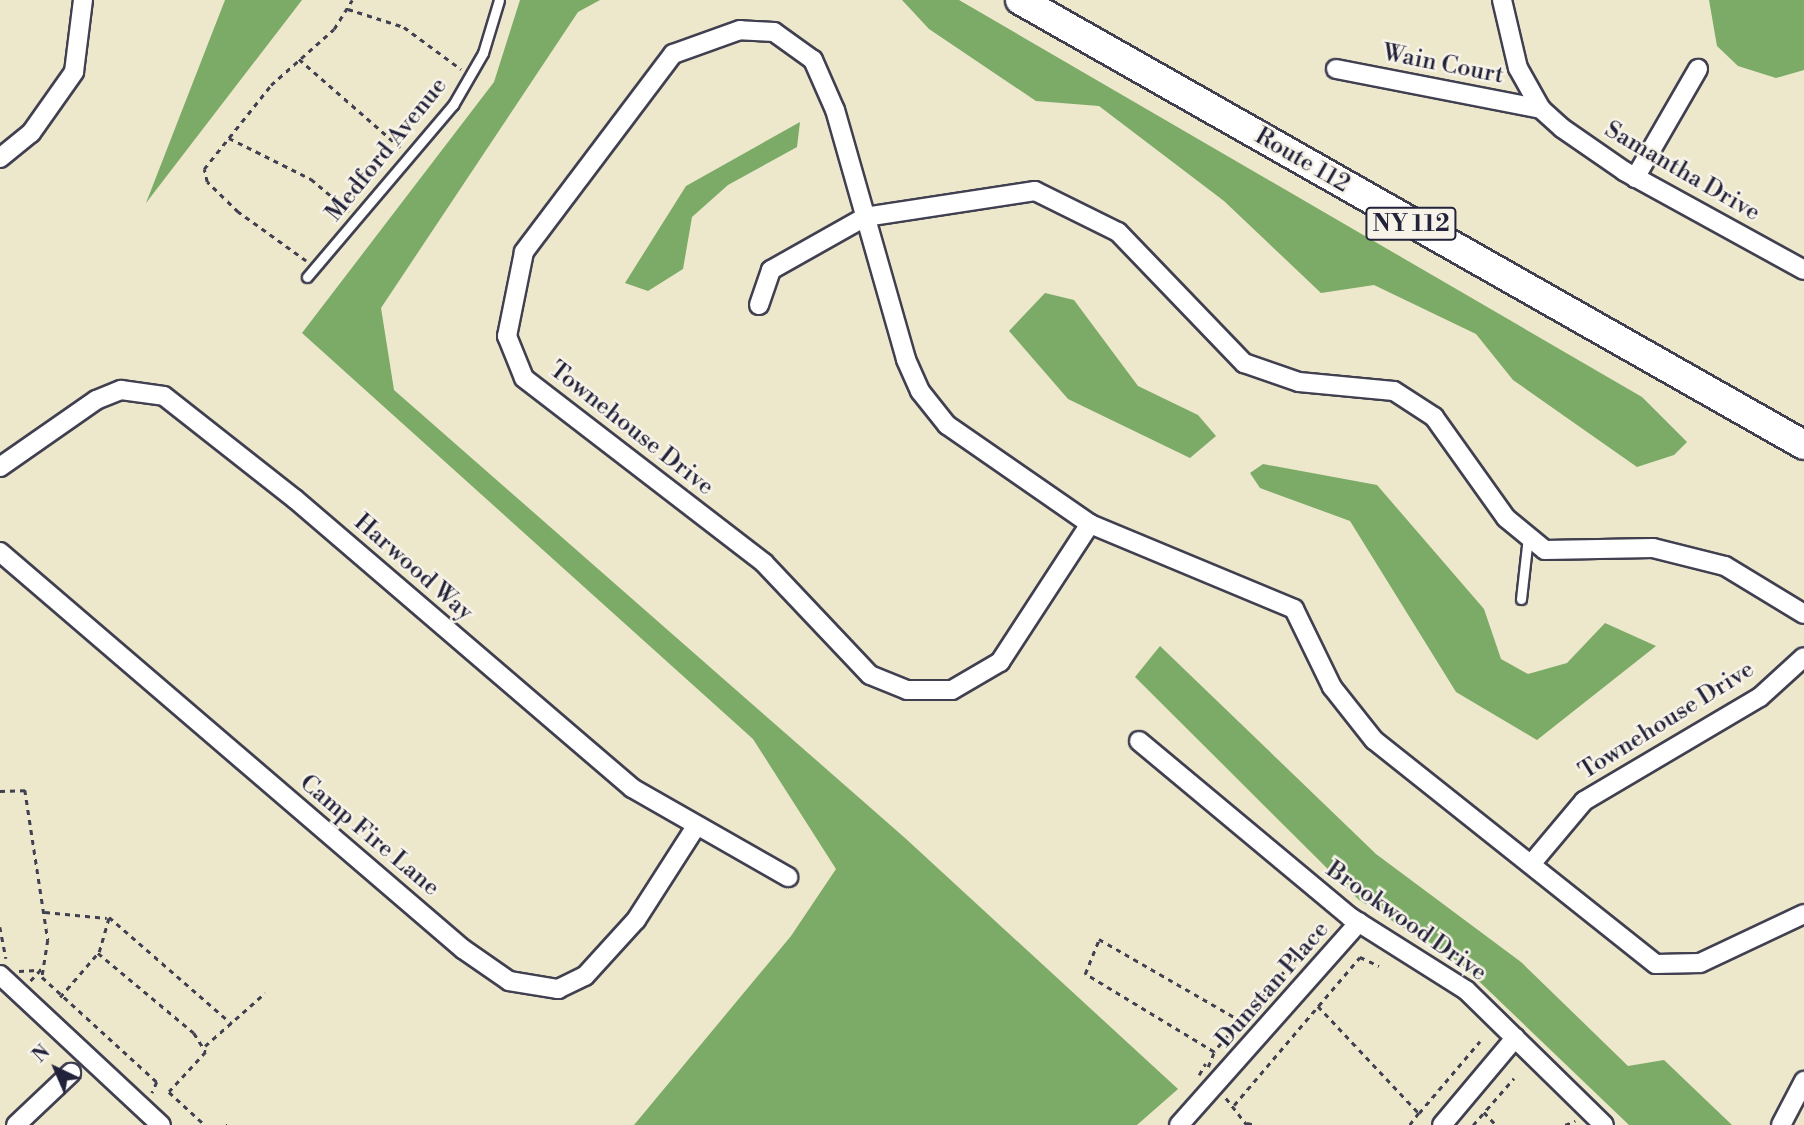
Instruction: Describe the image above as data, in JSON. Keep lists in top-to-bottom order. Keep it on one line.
{"streets":{"main road":["Route 112","NY 112"],"street":["Wain Court","Samantha Drive","Townehouse Drive","Harwood Way","Camp Fire Lane","Brookwood Drive","Dunstan Place"],"lane":["Medford Avenue"]},"crossings":[["Wain Court","Samantha Drive"],["Harwood Way","Camp Fire Lane"],["Brookwood Drive","Dunstan Place"]],"north":"top left"}
